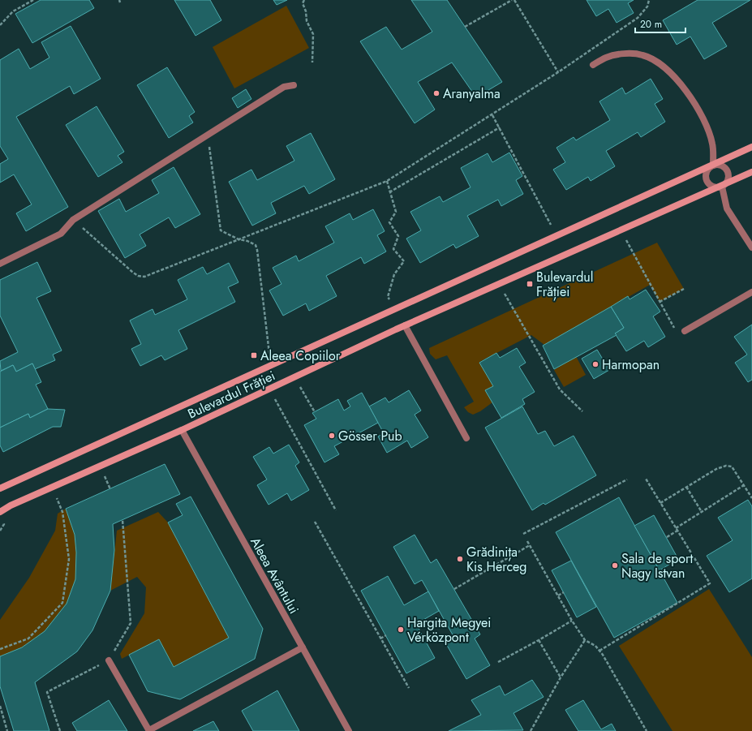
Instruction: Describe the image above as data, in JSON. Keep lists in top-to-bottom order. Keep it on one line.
{"streets":{"main road":["Bulevardul Frăției"],"street":["Aleea Avântului"]},"crossings":[["Bulevardul Frăției","Aleea Avântului"]],"places":{"other":["Aranyalma","Harmopan","Gösser Pub","Grădinița Kis Herceg","Sala de sport Nagy Istvan","Hargita Megyei Vérközpont"],"transit":["Bulevardul Frăției","Aleea Copiilor"]},"scale_bar":"20 m"}
